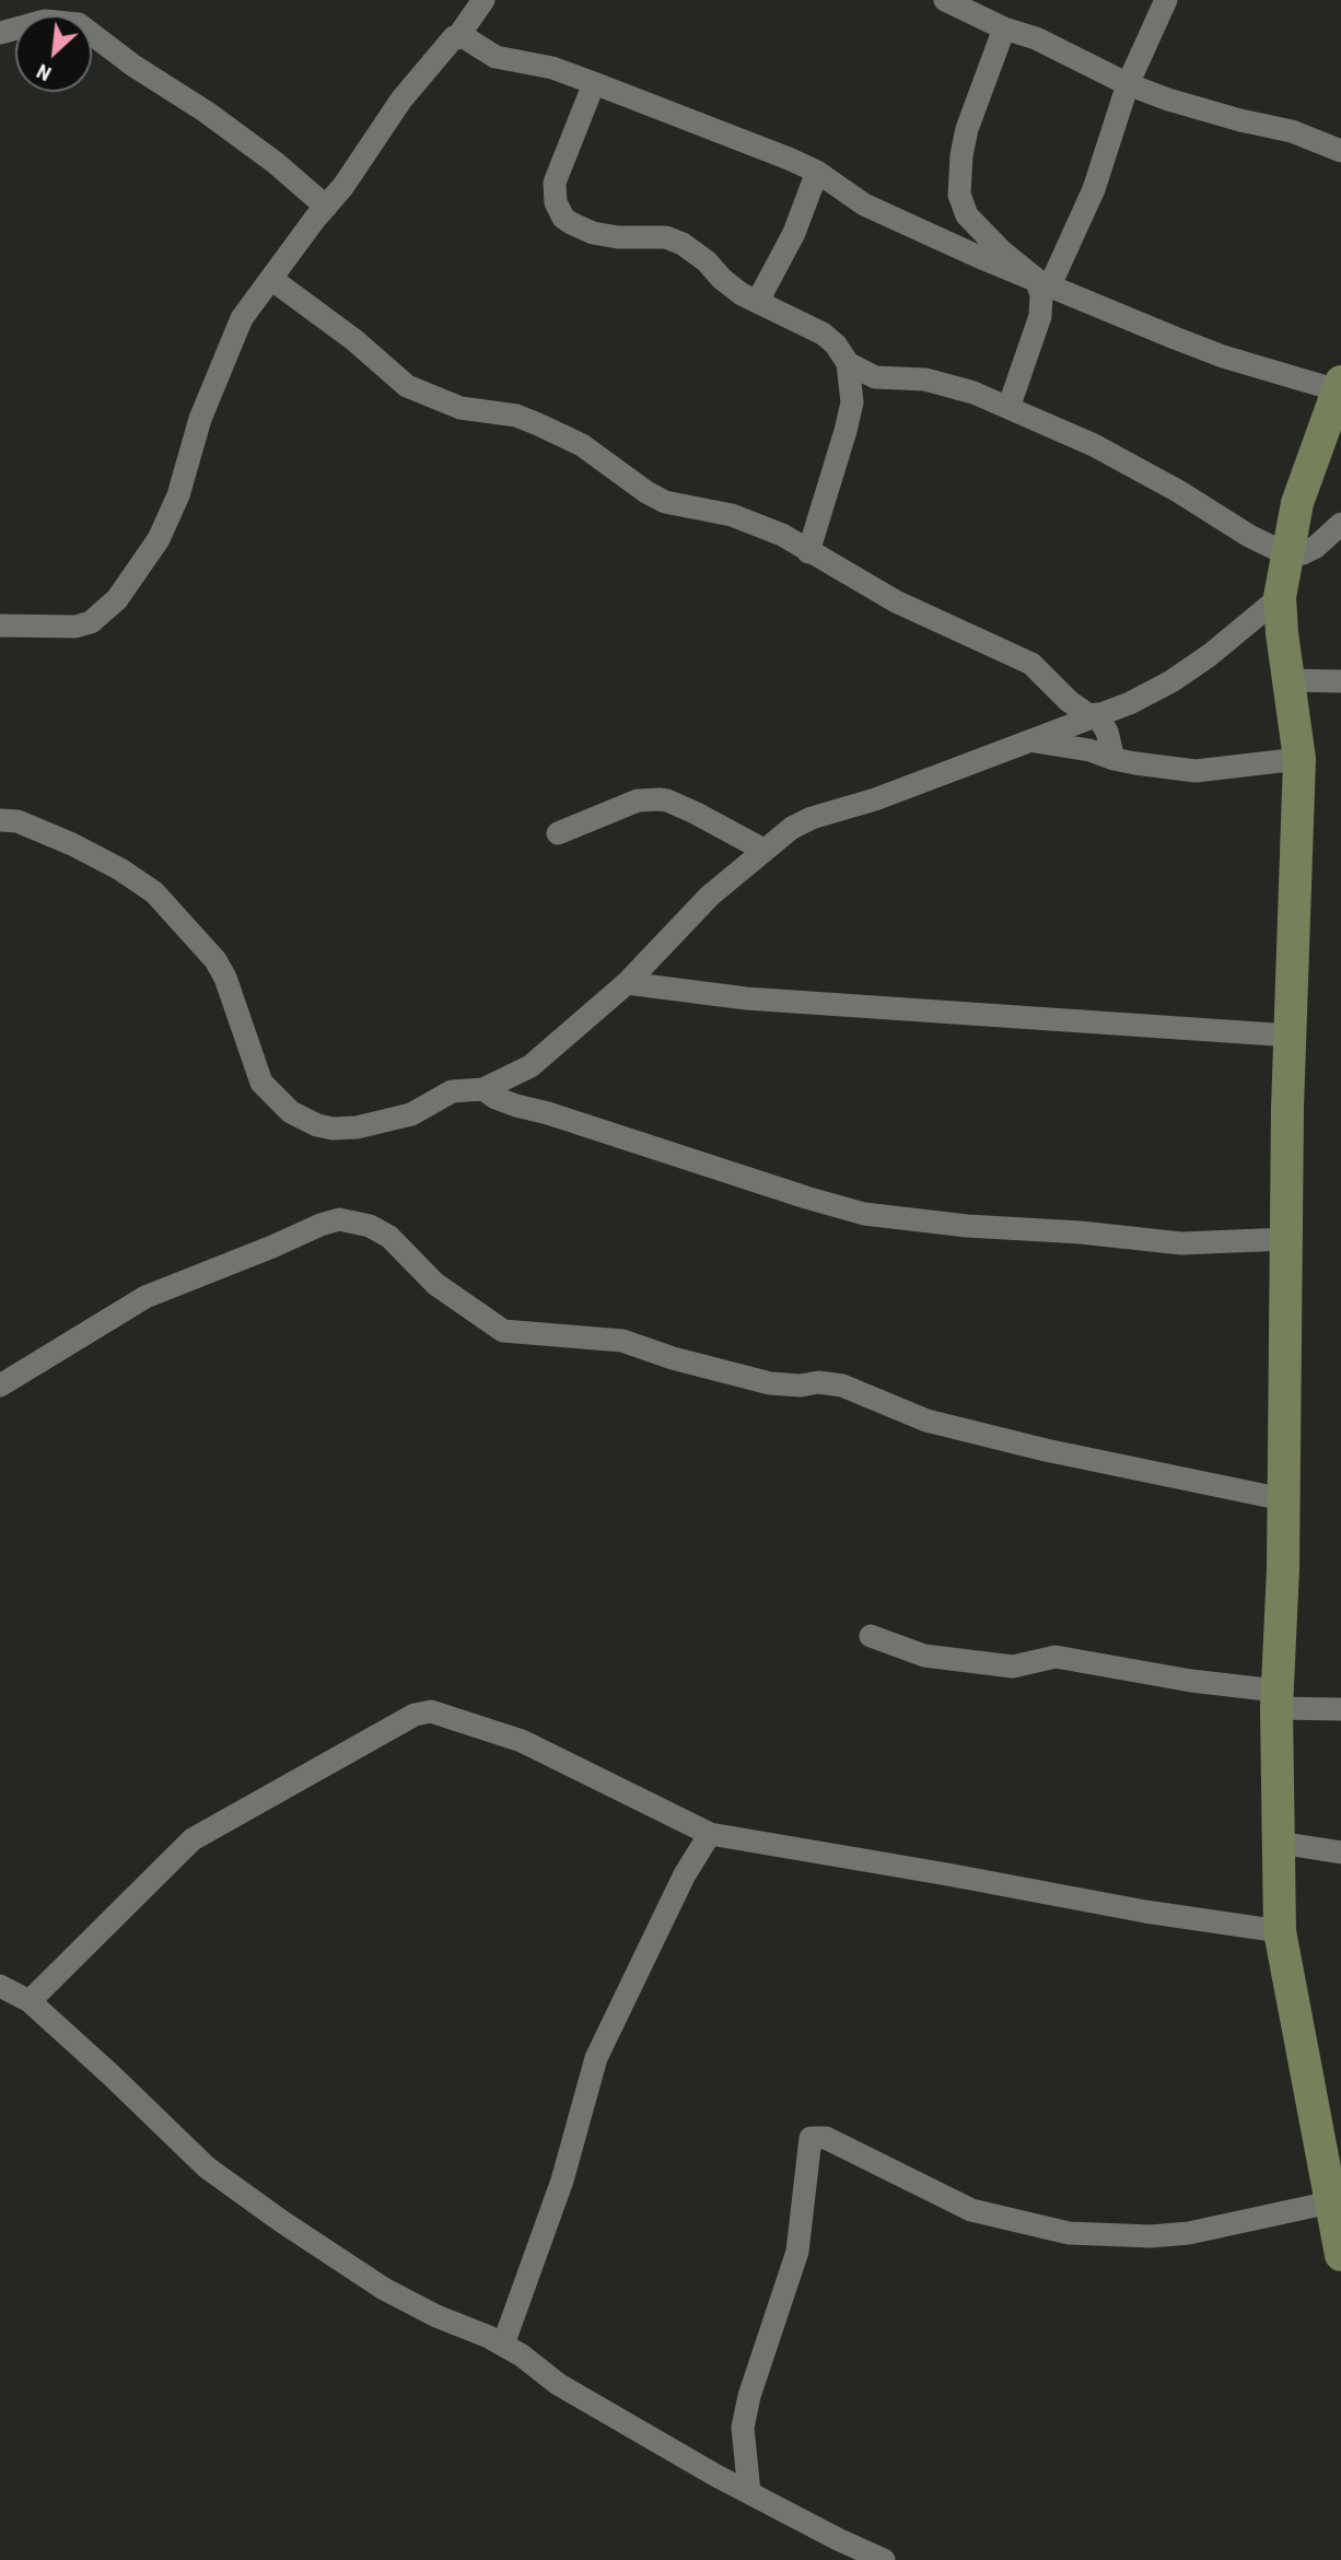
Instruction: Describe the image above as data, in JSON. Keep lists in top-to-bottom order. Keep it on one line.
{"north":"bottom left"}
